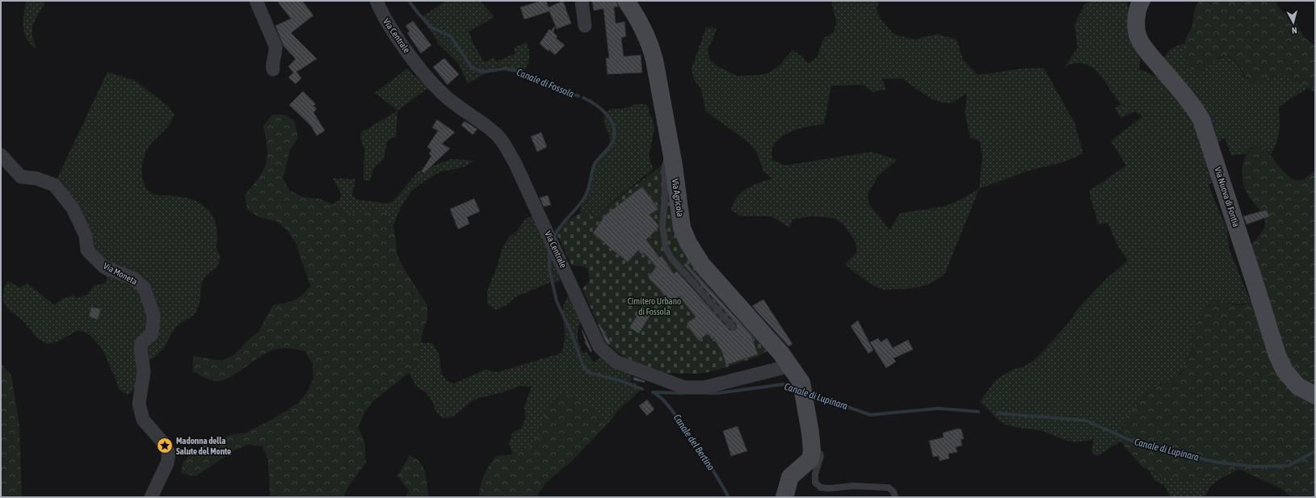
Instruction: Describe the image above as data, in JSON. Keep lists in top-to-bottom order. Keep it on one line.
{"streets":{"street":["Via Centrale","Via Nuova di Fontia","Via Agricola","Via Moneta"]},"crossings":[["Via Centrale","Via Agricola"]],"water":["Canale di Fossola","Canale di Lupinara","Canale del Bertino"],"parks":["Cimitero Urbano di Fossola"],"places":{"place":["Madonna della Salute del Monte"]},"north":"bottom"}
